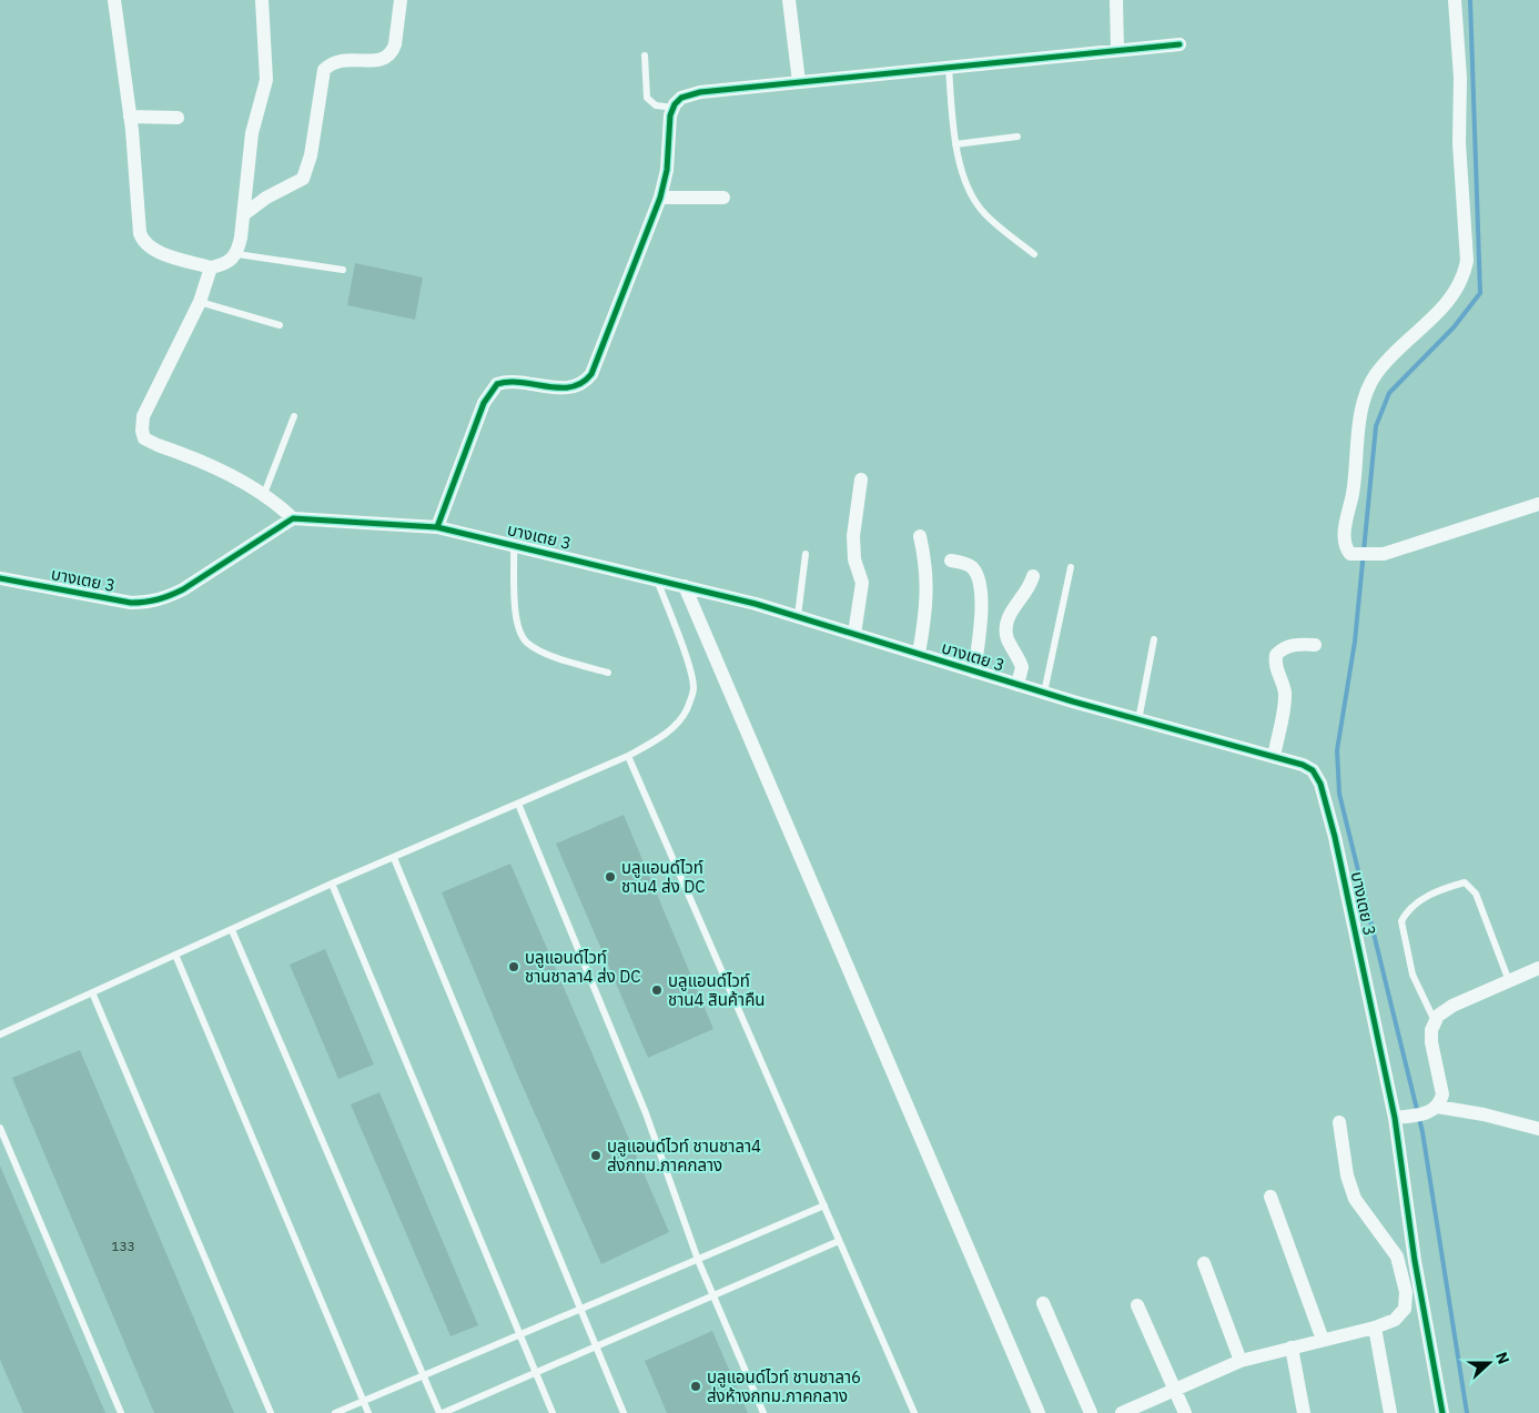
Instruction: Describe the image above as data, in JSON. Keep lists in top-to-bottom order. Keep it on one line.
{"streets":{"street":["บางเตย 3"]},"places":["บลูแอนด์ไวท์ ชาน4 ส่ง DC","บลูแอนด์ไวท์ ชานชาลา4 ส่ง DC","บลูแอนด์ไวท์ ชาน4 สินค้าคืน","บลูแอนด์ไวท์ ชานชาลา4 ส่งกทม.ภาคกลาง","บลูแอนด์ไวท์ ชานชาลา6 ส่งห้างกทม.ภาคกลาง"],"house_numbers":["133"],"north":"right"}
